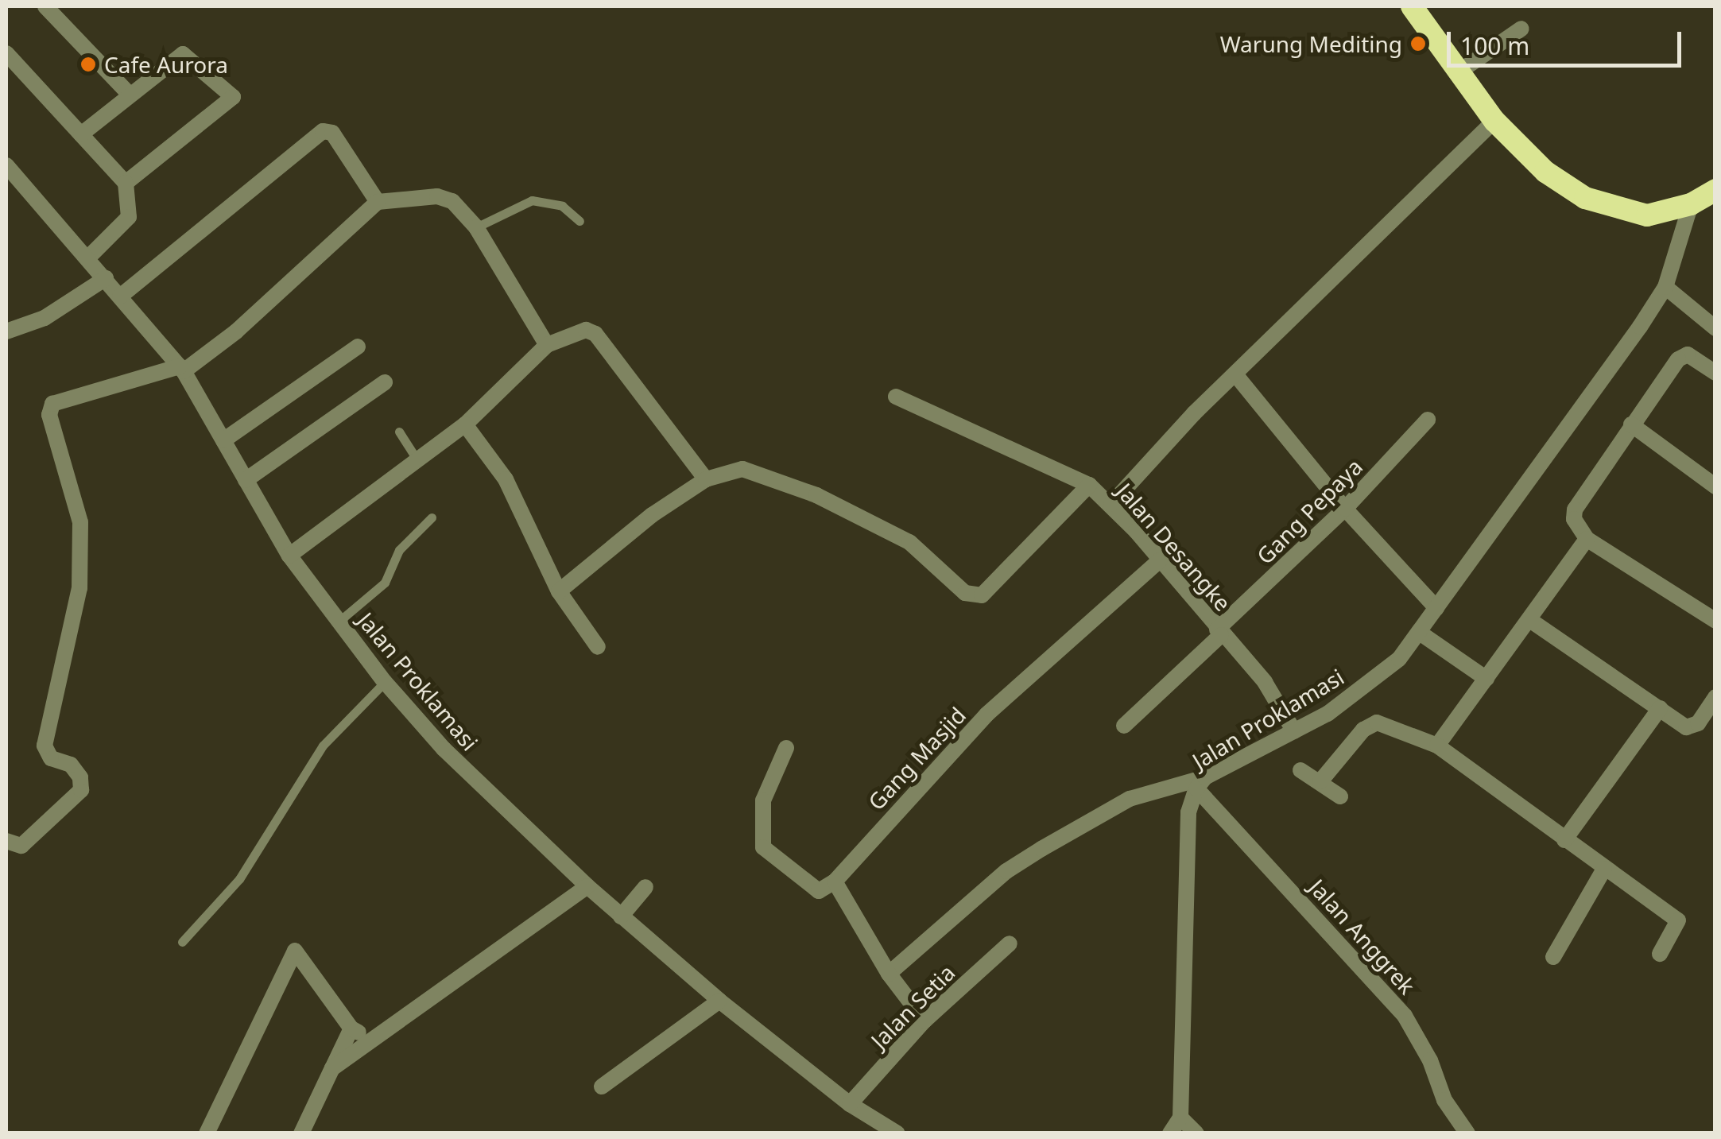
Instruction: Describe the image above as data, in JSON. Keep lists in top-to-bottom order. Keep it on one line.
{"streets":{"street":["Gang Pepaya","Jalan Desangke","Jalan Proklamasi","Gang Masjid","Jalan Anggrek","Jalan Setia"]},"crossings":[["Gang Pepaya","Jalan Desangke"],["Jalan Desangke","Jalan Proklamasi"],["Jalan Desangke","Gang Masjid"],["Jalan Proklamasi","Jalan Anggrek"],["Jalan Proklamasi","Jalan Setia"]],"places":["Warung Mediting","Cafe Aurora"],"scale_bar":"100 m"}
